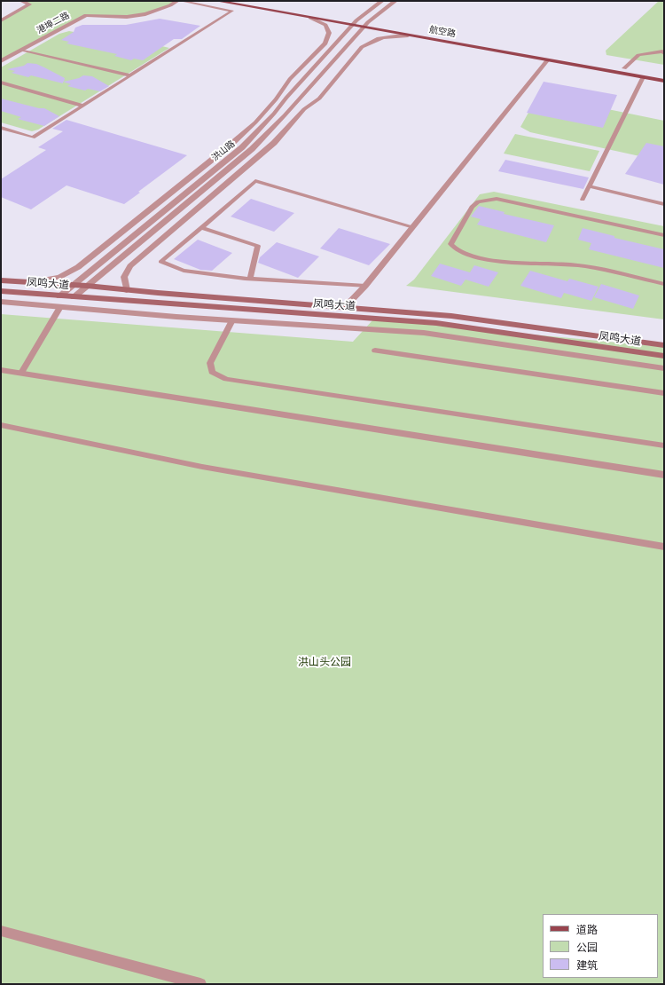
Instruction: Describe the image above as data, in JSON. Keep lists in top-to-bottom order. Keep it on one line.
{"streets":{"main road":["航空路","凤鸣大道"],"street":["港埠二路","洪山路"]},"crossings":[["航空路","洪山路"],["洪山路","凤鸣大道"]],"parks":["洪山头公园"],"legend":["道路","公园","建筑"]}
